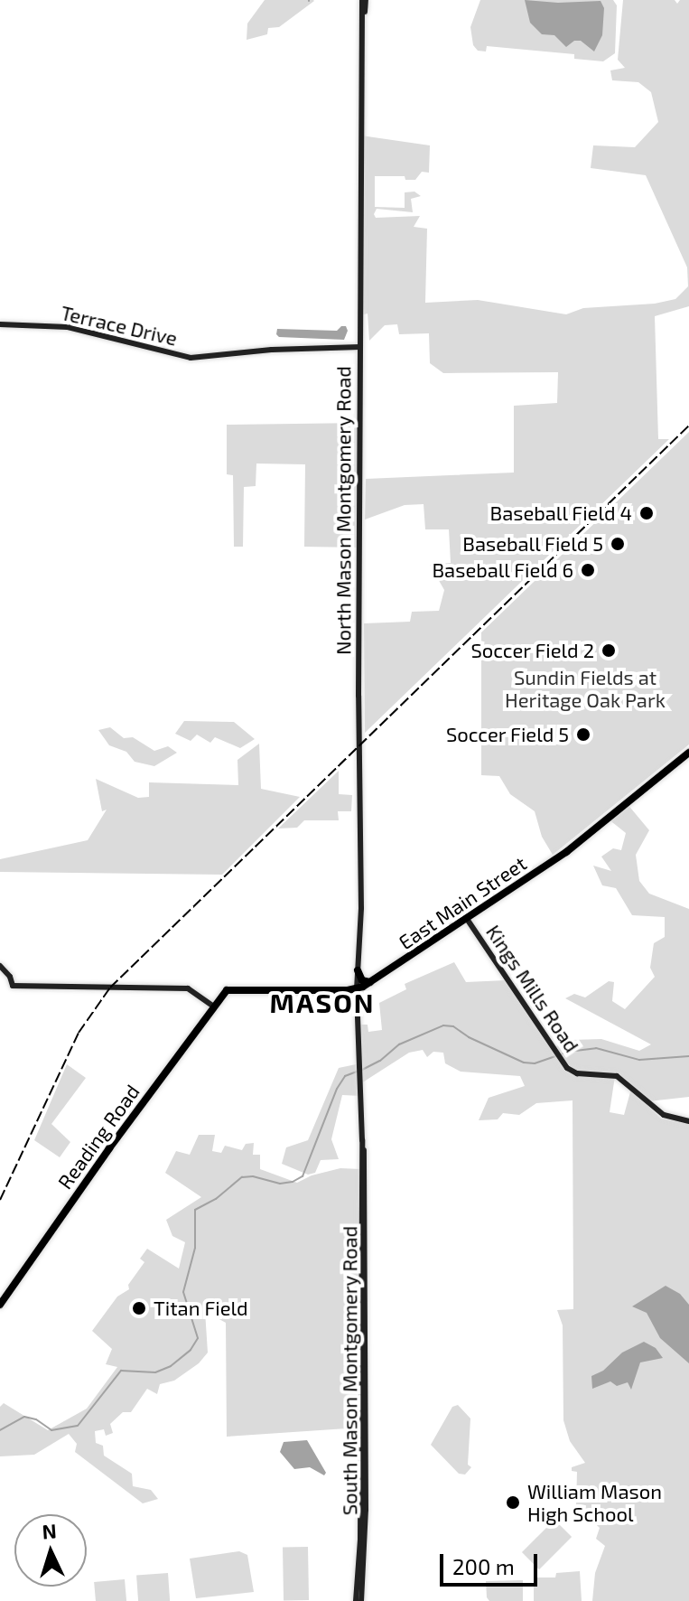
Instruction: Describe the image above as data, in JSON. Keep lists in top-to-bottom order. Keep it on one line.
{"streets":{"main road":["Terrace Drive","North Mason Montgomery Road","East Main Street","Kings Mills Road","Reading Road","South Mason Montgomery Road"]},"crossings":[["Terrace Drive","North Mason Montgomery Road"],["North Mason Montgomery Road","East Main Street"],["North Mason Montgomery Road","Reading Road"],["North Mason Montgomery Road","South Mason Montgomery Road"],["East Main Street","Kings Mills Road"],["East Main Street","Reading Road"],["East Main Street","South Mason Montgomery Road"],["Reading Road","South Mason Montgomery Road"]],"districts":["MASON"],"parks":["Sundin Fields at Heritage Oak Park"],"places":["Baseball Field 4","Baseball Field 5","Baseball Field 6","Soccer Field 2","Soccer Field 5","Titan Field","William Mason High School"],"scale_bar":"200 m","north":"top"}
